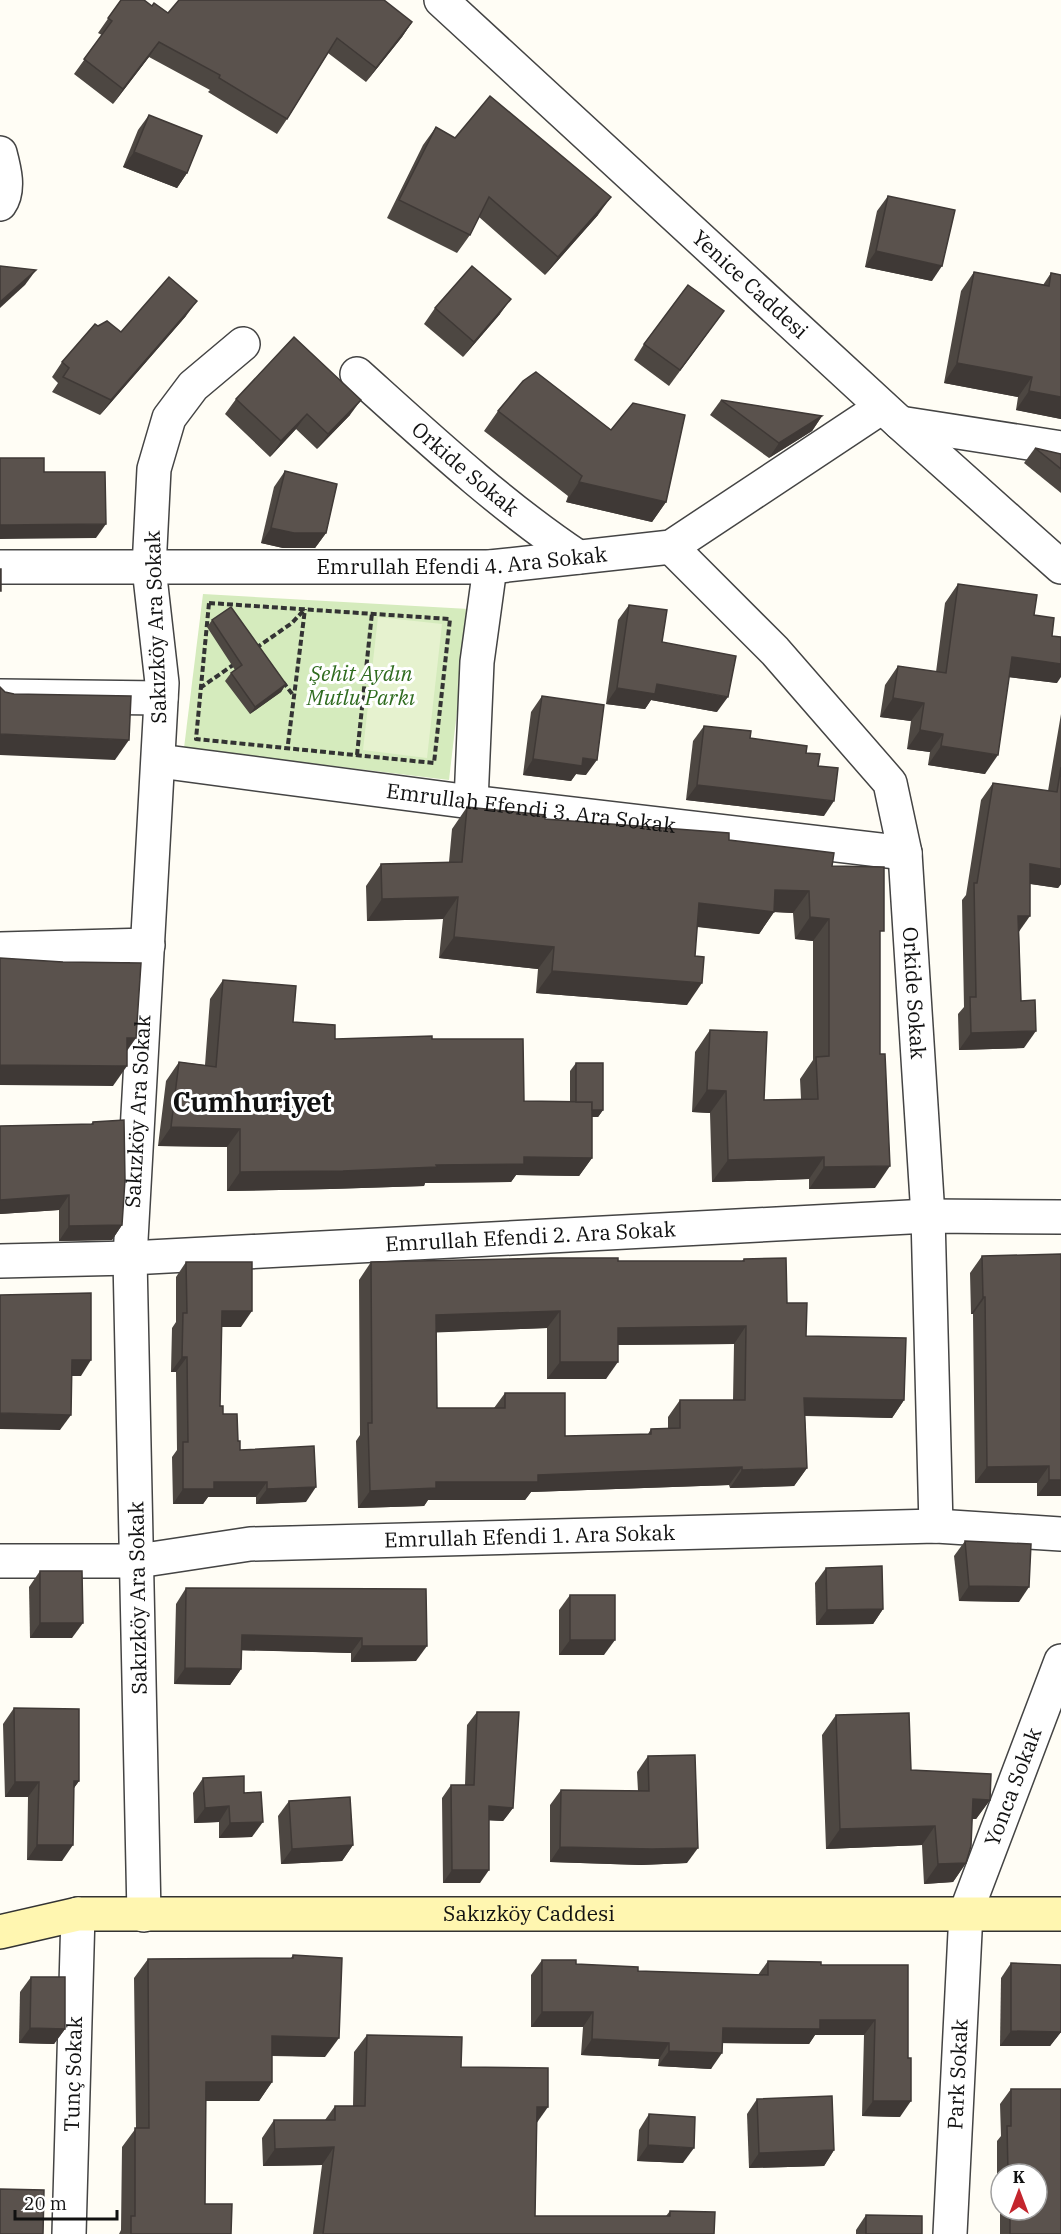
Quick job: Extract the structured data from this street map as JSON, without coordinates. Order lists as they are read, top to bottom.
{
  "streets": {
    "main road": ["Sakızköy Caddesi"],
    "street": [
      "Yenice Caddesi",
      "Orkide Sokak",
      "Emrullah Efendi 4. Ara Sokak",
      "Sakızköy Ara Sokak",
      "Emrullah Efendi 3. Ara Sokak",
      "Emrullah Efendi 2. Ara Sokak",
      "Emrullah Efendi 1. Ara Sokak",
      "Yonca Sokak",
      "Park Sokak",
      "Tunç Sokak"
    ]
  },
  "crossings": [
    ["Yenice Caddesi", "Emrullah Efendi 4. Ara Sokak"],
    ["Orkide Sokak", "Emrullah Efendi 4. Ara Sokak"],
    ["Orkide Sokak", "Emrullah Efendi 3. Ara Sokak"],
    ["Orkide Sokak", "Emrullah Efendi 2. Ara Sokak"],
    ["Orkide Sokak", "Emrullah Efendi 1. Ara Sokak"],
    ["Emrullah Efendi 4. Ara Sokak", "Sakızköy Ara Sokak"],
    ["Sakızköy Ara Sokak", "Emrullah Efendi 3. Ara Sokak"],
    ["Sakızköy Ara Sokak", "Emrullah Efendi 2. Ara Sokak"],
    ["Sakızköy Ara Sokak", "Emrullah Efendi 1. Ara Sokak"],
    ["Sakızköy Ara Sokak", "Sakızköy Caddesi"],
    ["Yonca Sokak", "Sakızköy Caddesi"],
    ["Yonca Sokak", "Park Sokak"],
    ["Sakızköy Caddesi", "Park Sokak"],
    ["Sakızköy Caddesi", "Tunç Sokak"]
  ],
  "districts": ["Cumhuriyet"],
  "parks": ["Şehit Aydın Mutlu Parkı"],
  "scale_bar": "20 m",
  "north": "top"
}
